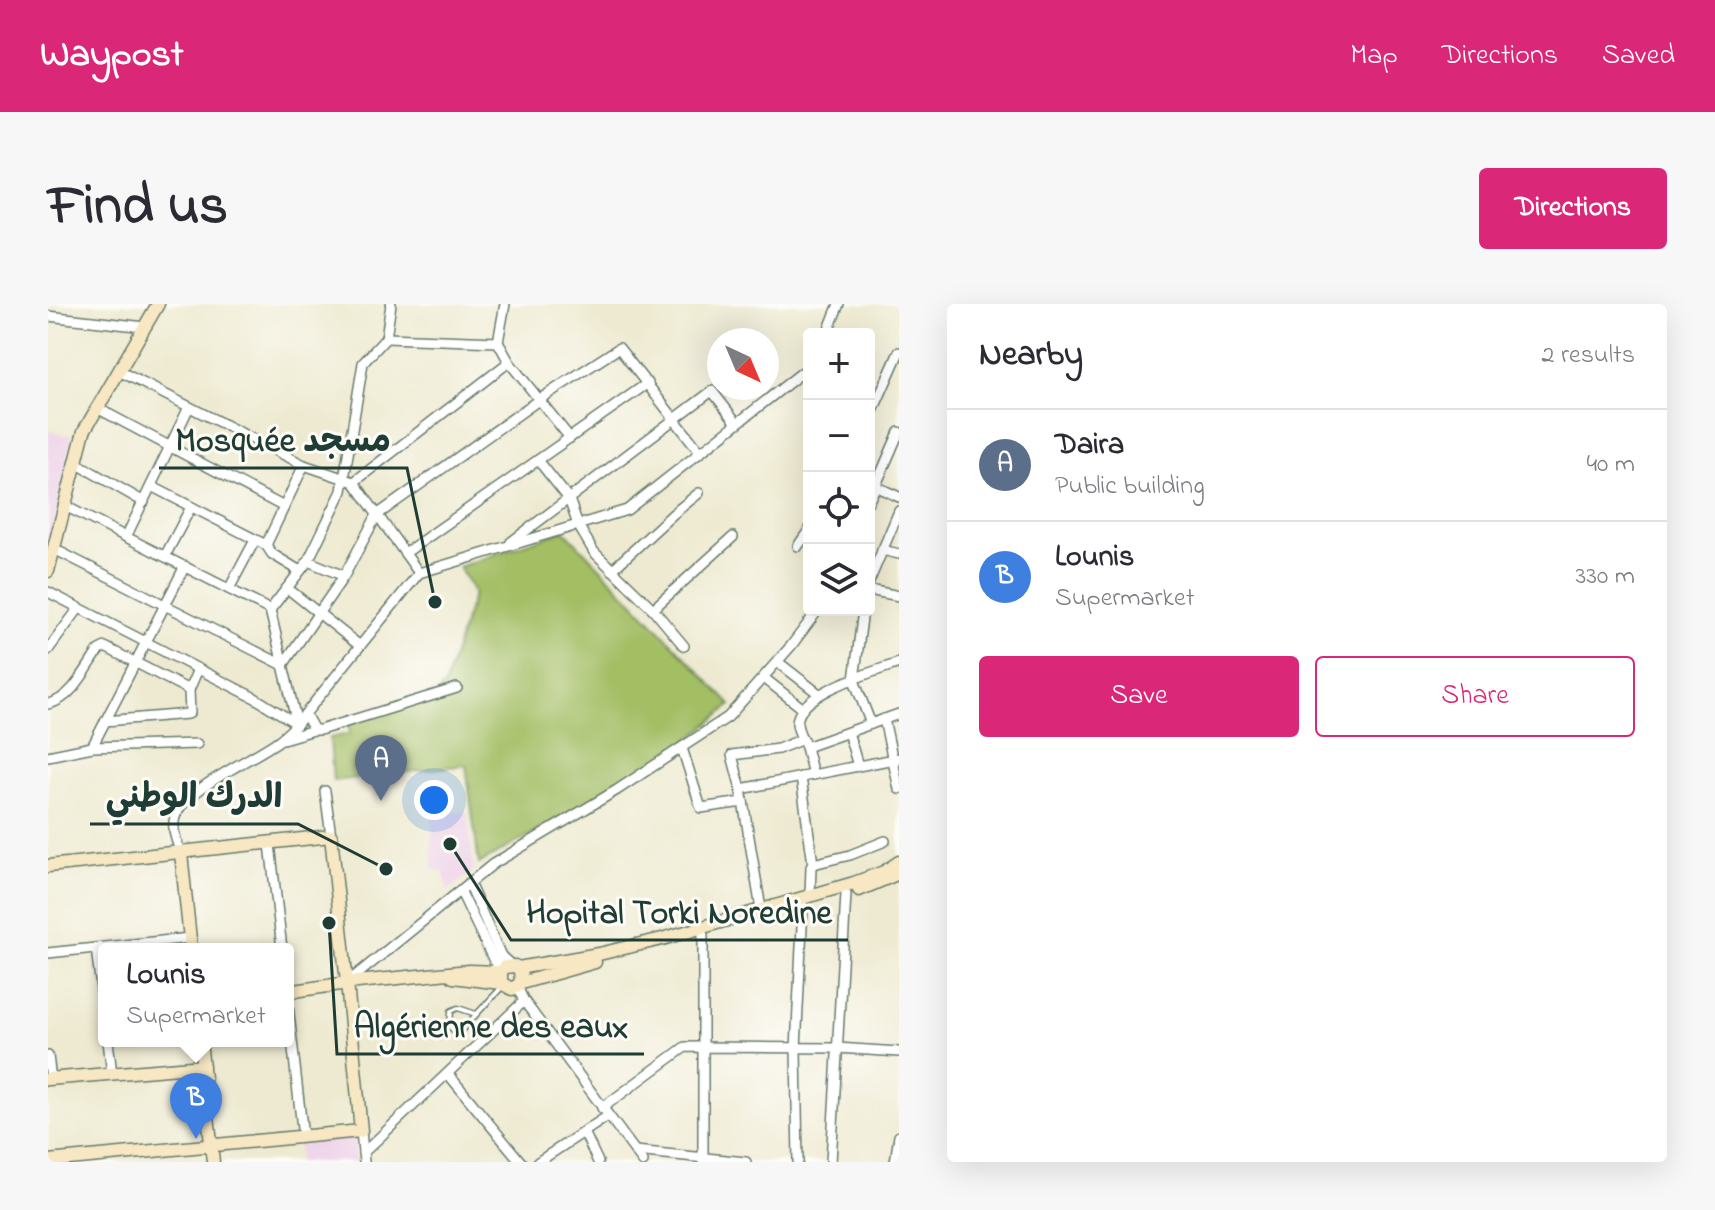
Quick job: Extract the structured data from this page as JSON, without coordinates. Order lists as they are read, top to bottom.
{
  "places": [
    "Mosquée مسجد",
    "Hopital Torki Noredine",
    "الدرك الوطني",
    "Algérienne des eaux"
  ],
  "north": "bottom right",
  "page": {
    "header": "Waypost",
    "nav": ["Map", "Directions", "Saved"],
    "title": "Find us",
    "buttons": [
      "Directions",
      ["Save", "Share"]
    ],
    "heading": ["Nearby", "2 results"],
    "map_buttons": ["+", "−"],
    "list": [
      {
        "mark": "A",
        "name": "Daira",
        "note": "Public building",
        "value": "40 m"
      },
      {
        "mark": "B",
        "name": "Lounis",
        "note": "Supermarket",
        "value": "330 m"
      }
    ],
    "pins": ["A", "B"],
    "popup": ["Lounis", "Supermarket"]
  }
}
